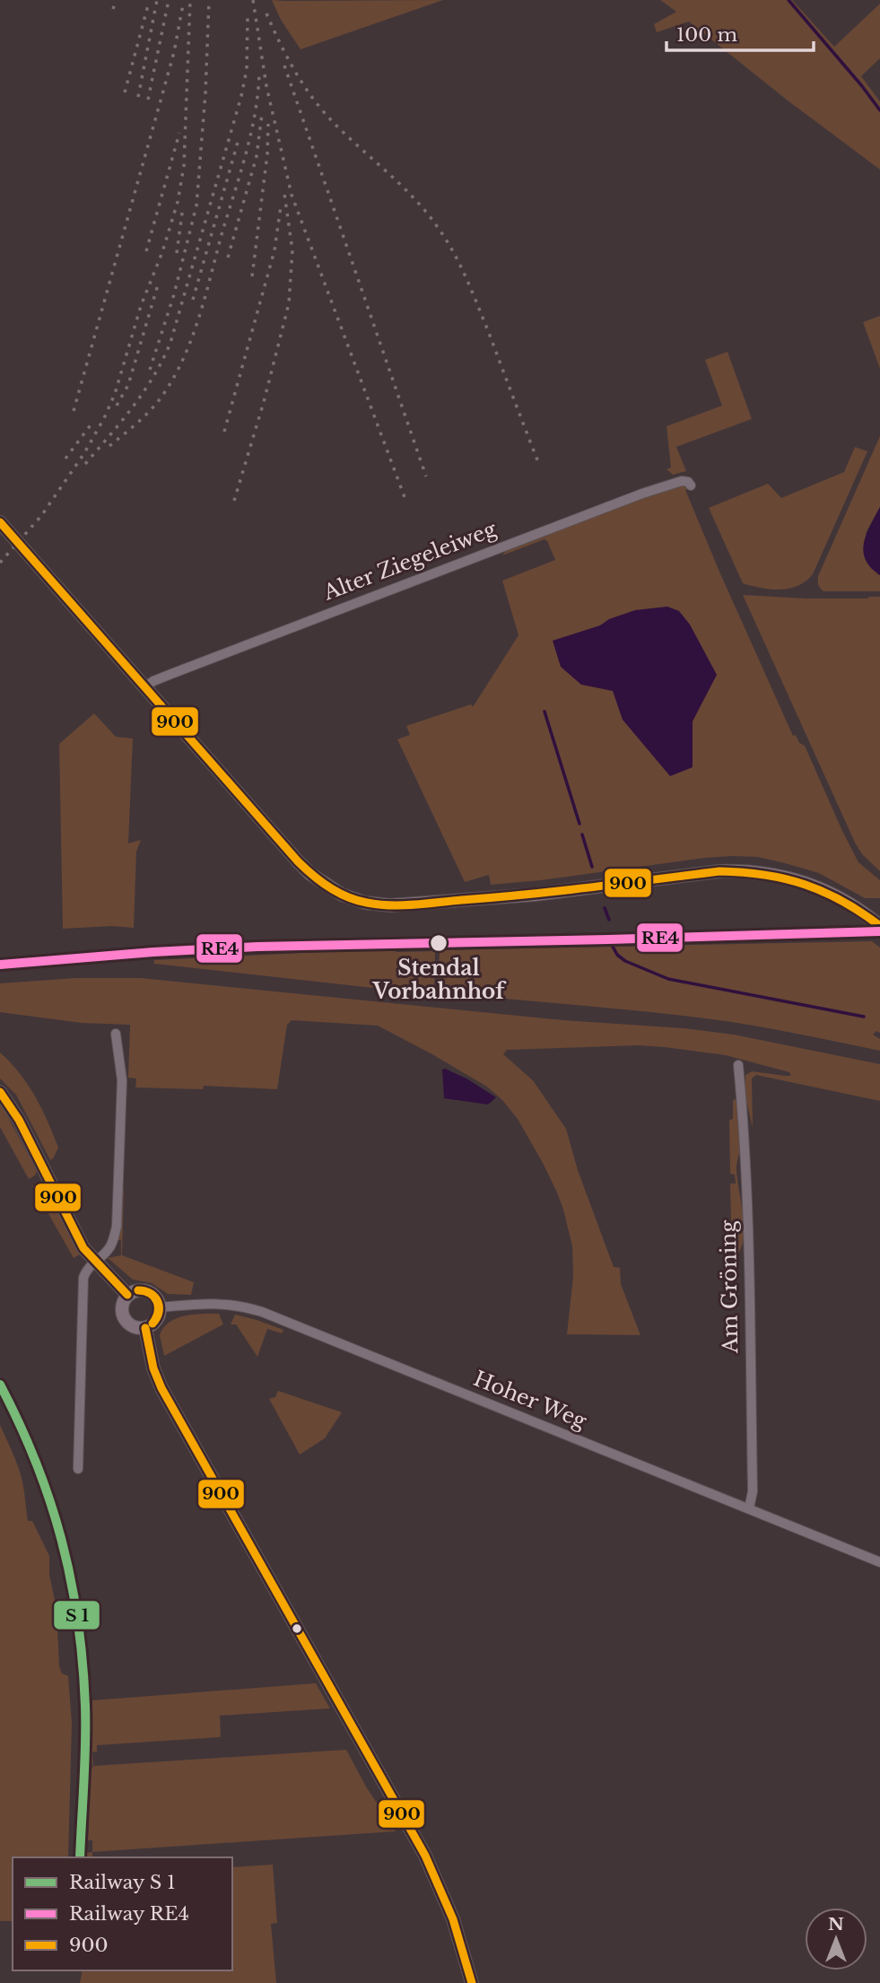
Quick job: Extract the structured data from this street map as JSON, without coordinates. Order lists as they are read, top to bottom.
{
  "streets": {
    "street": ["Alter Ziegeleiweg", "Am Gröning", "Hoher Weg"]
  },
  "crossings": [
    ["Am Gröning", "Hoher Weg"]
  ],
  "places": ["Stendal Vorbahnhof"],
  "lines": ["transit line 900", "rail line RE4"],
  "legend": ["Railway S 1", "Railway RE4", "900"],
  "scale_bar": "100 m",
  "north": "top"
}
